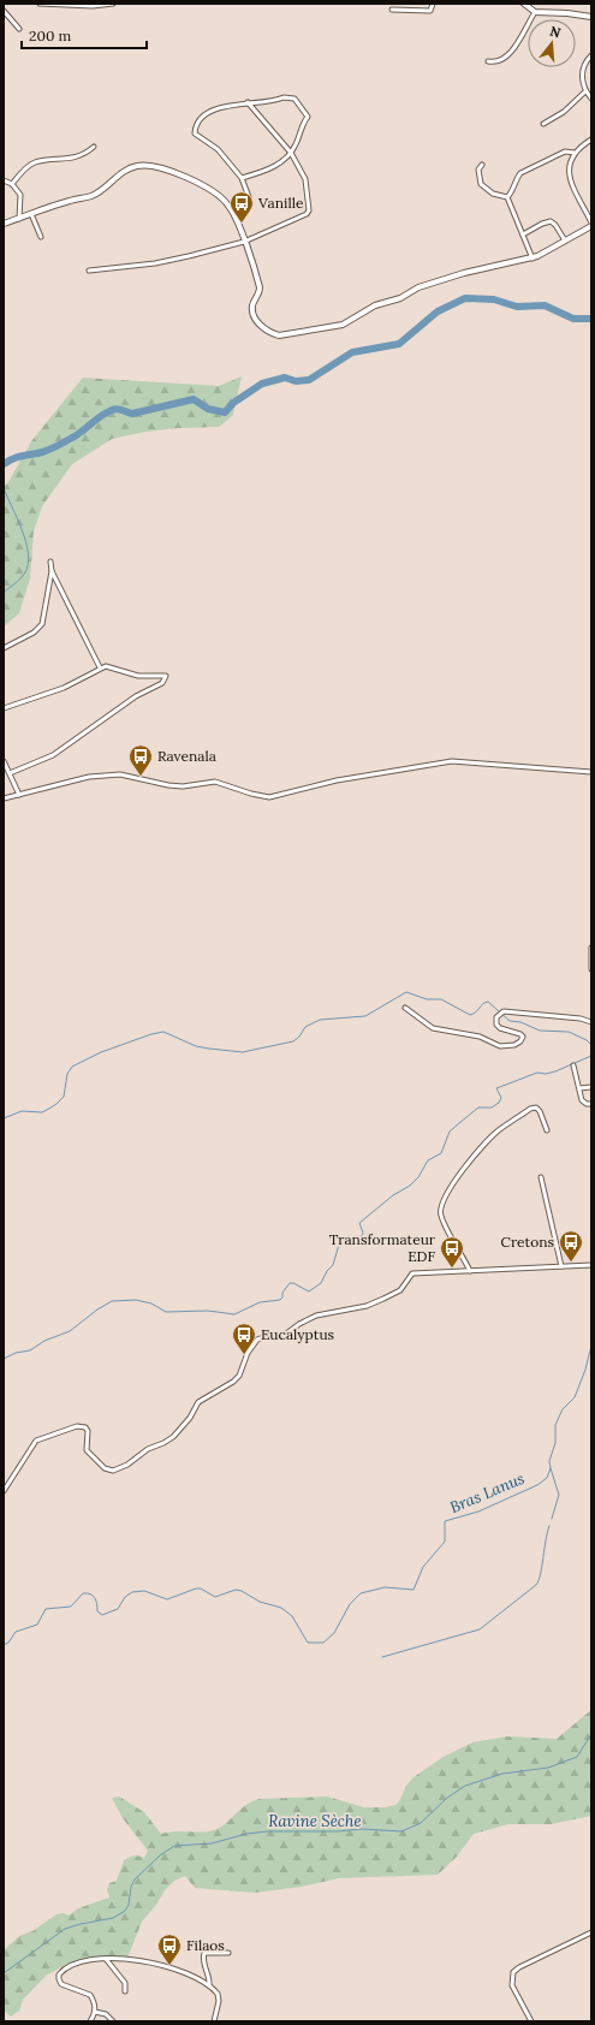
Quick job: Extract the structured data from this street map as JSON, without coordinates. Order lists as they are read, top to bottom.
{
  "water": ["Bras Lanus", "Ravine Sèche"],
  "places": {
    "bus stop": [
      "Vanille",
      "Ravenala",
      "Cretons",
      "Transformateur EDF",
      "Eucalyptus",
      "Filaos"
    ]
  },
  "scale_bar": "200 m",
  "north": "top"
}
